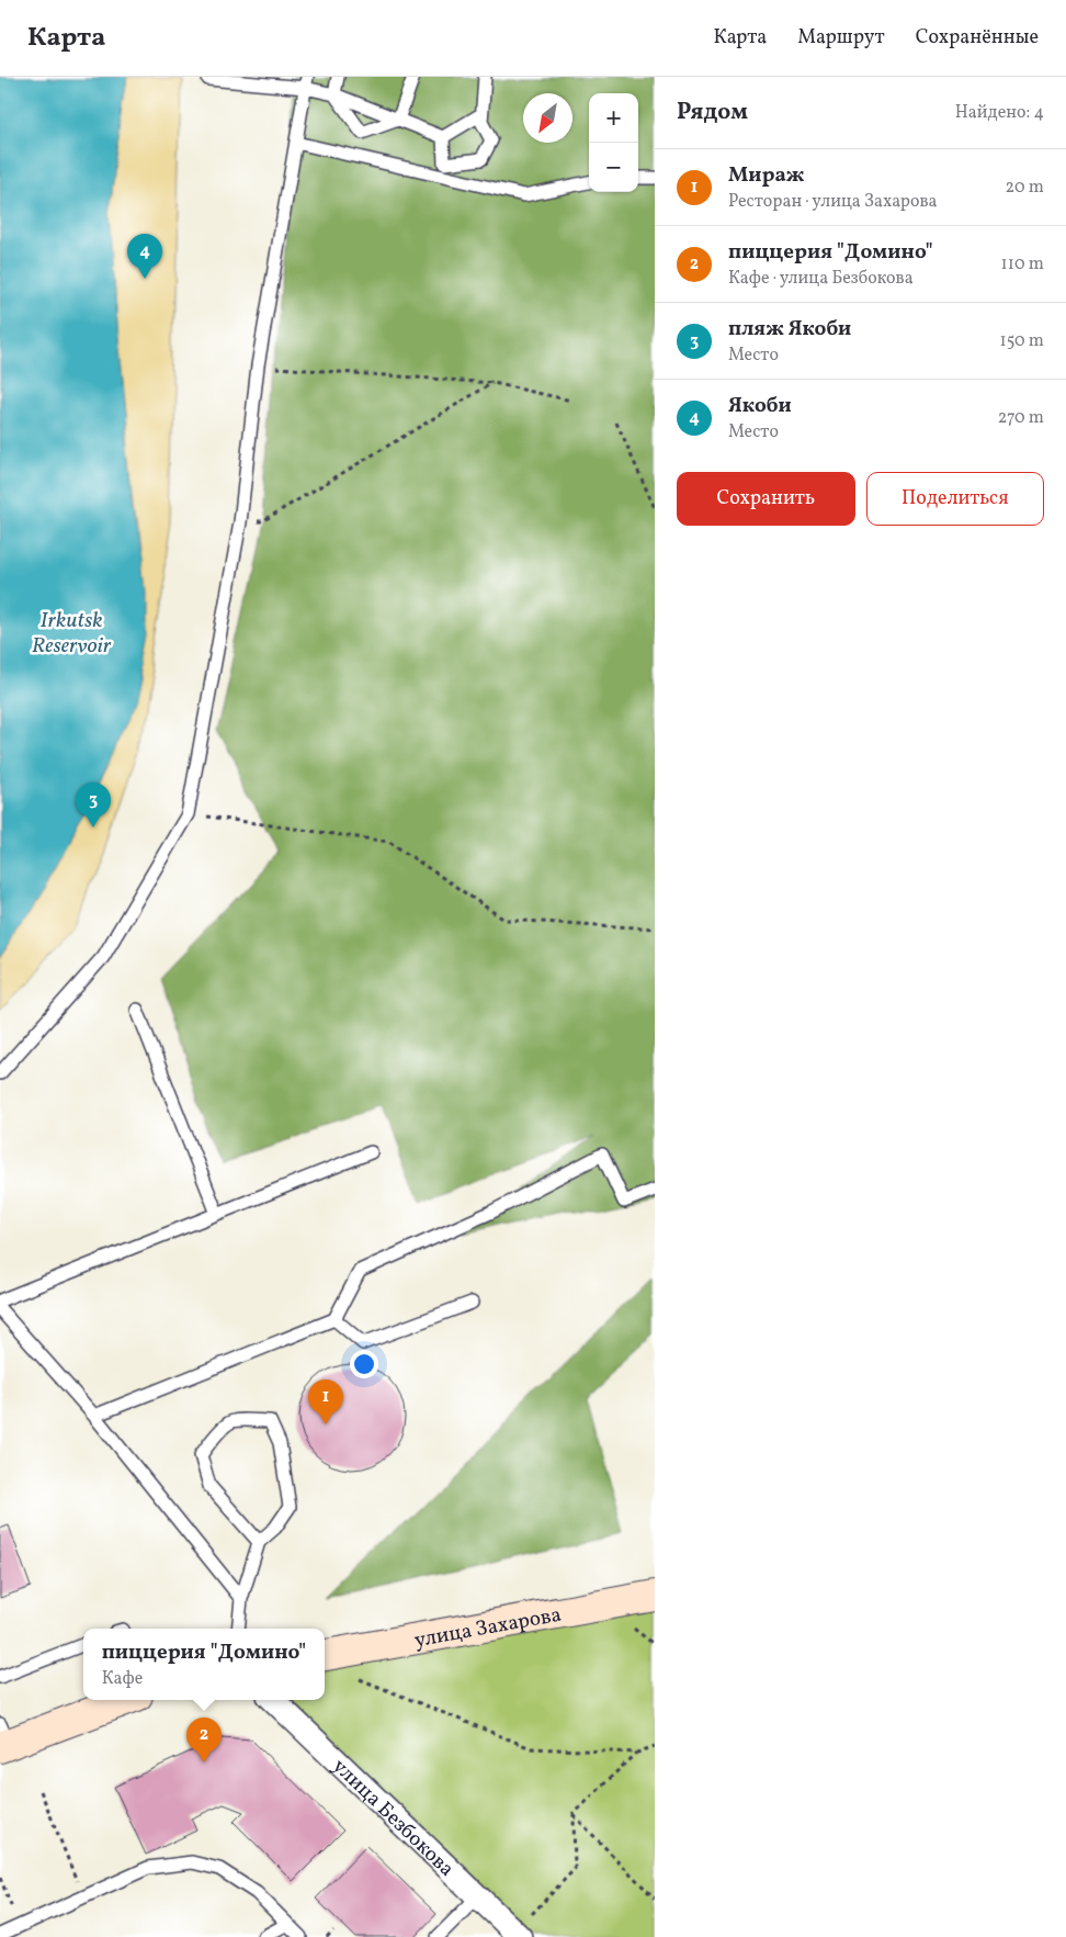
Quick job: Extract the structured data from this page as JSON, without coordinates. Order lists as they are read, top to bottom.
{
  "streets": {
    "main road": ["улица Захарова"],
    "street": ["улица Безбокова"]
  },
  "water": ["Irkutsk Reservoir"],
  "north": "bottom left",
  "page": {
    "header": "Карта",
    "nav": ["Карта", "Маршрут", "Сохранённые"],
    "heading": ["Рядом", "Найдено: 4"],
    "map_buttons": ["+", "−"],
    "list": [
      {
        "mark": "1",
        "name": "Мираж",
        "note": "Ресторан · улица Захарова",
        "value": "20 m"
      },
      {
        "mark": "2",
        "name": "пиццерия \"Домино\"",
        "note": "Кафе · улица Безбокова",
        "value": "110 m"
      },
      {
        "mark": "3",
        "name": "пляж Якоби",
        "note": "Место",
        "value": "150 m"
      },
      {
        "mark": "4",
        "name": "Якоби",
        "note": "Место",
        "value": "270 m"
      }
    ],
    "pins": [
      "4",
      "3",
      "1",
      "2"
    ],
    "buttons": ["Сохранить", "Поделиться"],
    "popup": ["пиццерия \"Домино\"", "Кафе"]
  }
}
